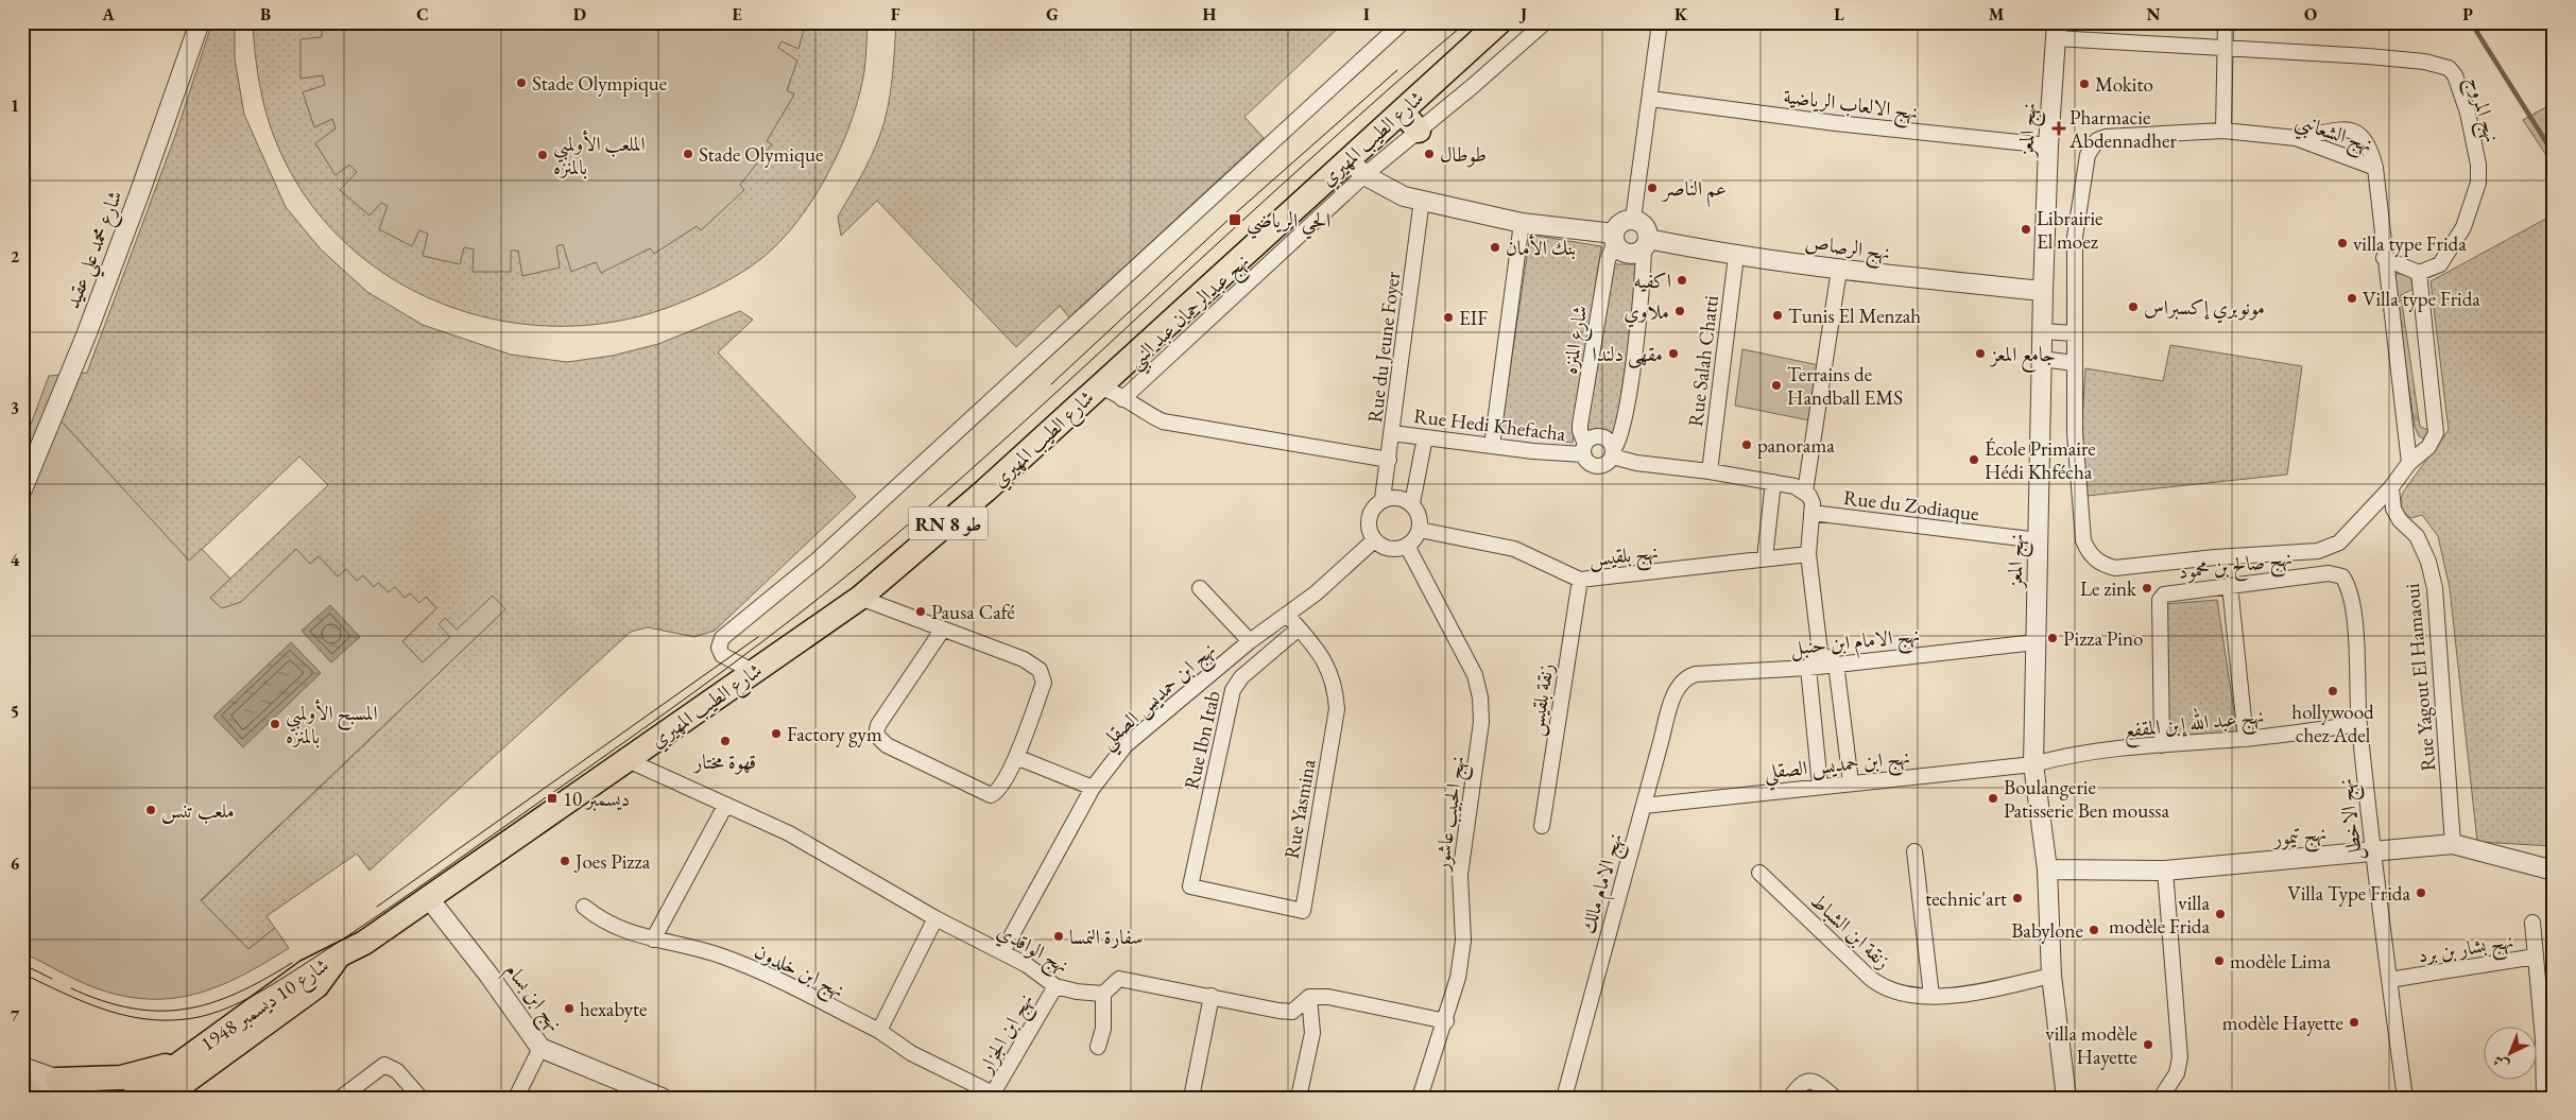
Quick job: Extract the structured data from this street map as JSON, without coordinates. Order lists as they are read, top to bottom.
{
  "streets": {
    "main road": ["شارع الطيب المهيري", "RN 8 طو", "شارع 10 ديسمبر 1948"],
    "street": [
      "نهج الالعاب الرياضية",
      "نهج المروج",
      "نهج المعز",
      "نهج الشعانبي",
      "نهج الرصاص",
      "شارع محمد علي عقيد",
      "نهج عبدالرحمان عبد النبي",
      "شارع المنزه",
      "Rue du Jeune Foyer",
      "Rue Salah Chatti",
      "Rue Hedi Khefacha",
      "Rue du Zodiaque",
      "نهج بلقيس",
      "نهج صالح بن محمود",
      "نهج الامام ابن حنبل",
      "Rue Yagout El Hamaoui",
      "نهج ابن حمديس الصقلي",
      "زنقة بلقيس",
      "نهج عبد الله إبن المقفع",
      "Rue Ibn Itab",
      "Rue Yasmina",
      "نهج الحبيب عاشور",
      "نهج الاخطل",
      "نهج تيمور",
      "نهج الامام مالك",
      "زنقة ابن الشباط",
      "نهج الواقدي",
      "نهج بشار بن برد",
      "نهج ابن خلدون",
      "نهج ابن بسام",
      "نهج ابن الجزار"
    ]
  },
  "crossings": [
    ["نهج الالعاب الرياضية", "نهج المعز"],
    ["نهج المروج", "نهج المعز"],
    ["نهج المعز", "نهج الرصاص"],
    ["نهج المعز", "Rue du Zodiaque"],
    ["نهج المعز", "نهج الامام ابن حنبل"],
    ["نهج المعز", "نهج ابن حمديس الصقلي"],
    ["نهج المعز", "نهج عبد الله إبن المقفع"],
    ["نهج المعز", "نهج تيمور"],
    ["نهج المعز", "زنقة ابن الشباط"],
    ["شارع الطيب المهيري", "نهج الرصاص"],
    ["شارع الطيب المهيري", "نهج عبدالرحمان عبد النبي"],
    ["شارع الطيب المهيري", "نهج الواقدي"],
    ["شارع الطيب المهيري", "نهج ابن بسام"],
    ["شارع الطيب المهيري", "شارع 10 ديسمبر 1948"],
    ["نهج الرصاص", "نهج عبدالرحمان عبد النبي"],
    ["نهج الرصاص", "شارع المنزه"],
    ["نهج الرصاص", "Rue du Jeune Foyer"],
    ["نهج الرصاص", "Rue Salah Chatti"],
    ["شارع المنزه", "Rue Hedi Khefacha"],
    ["Rue du Jeune Foyer", "Rue Hedi Khefacha"],
    ["Rue du Jeune Foyer", "نهج بلقيس"],
    ["Rue du Jeune Foyer", "نهج ابن حمديس الصقلي"],
    ["Rue du Jeune Foyer", "نهج الحبيب عاشور"],
    ["نهج بلقيس", "نهج ابن حمديس الصقلي"],
    ["نهج بلقيس", "زنقة بلقيس"],
    ["نهج بلقيس", "نهج الحبيب عاشور"],
    ["نهج صالح بن محمود", "نهج عبد الله إبن المقفع"],
    ["نهج صالح بن محمود", "نهج الاخطل"],
    ["نهج الامام ابن حنبل", "نهج الامام مالك"],
    ["Rue Yagout El Hamaoui", "نهج تيمور"],
    ["نهج ابن حمديس الصقلي", "نهج عبد الله إبن المقفع"],
    ["نهج ابن حمديس الصقلي", "Rue Yasmina"],
    ["نهج ابن حمديس الصقلي", "نهج الحبيب عاشور"],
    ["نهج ابن حمديس الصقلي", "نهج الامام مالك"],
    ["نهج ابن حمديس الصقلي", "نهج الواقدي"],
    ["نهج عبد الله إبن المقفع", "نهج الاخطل"],
    ["Rue Ibn Itab", "Rue Yasmina"],
    ["نهج الاخطل", "نهج تيمور"],
    ["نهج الاخطل", "نهج بشار بن برد"],
    ["نهج الواقدي", "نهج ابن الجزار"],
    ["نهج ابن خلدون", "نهج ابن الجزار"]
  ],
  "places": {
    "other": [
      "Stade Olympique",
      "Mokito",
      "Stade Olymique",
      "طوطال",
      "الملعب الأولمبي بالمنزه",
      "عم الناصر",
      "Librairie El moez",
      "villa type Frida",
      "بنك الأمان",
      "اكفيه",
      "Villa type Frida",
      "مونوبري إكسبراس",
      "ملاوي",
      "Tunis El Menzah",
      "EIF",
      "مقهى دلندا",
      "جامع المعز",
      "Terrains de Handball EMS",
      "panorama",
      "École Primaire Hédi Khfécha",
      "Le zink",
      "Pausa Café",
      "Pizza Pino",
      "hollywood chez Adel",
      "المسبح الأولمبي بالمنزه",
      "Factory gym",
      "قهوة مختار",
      "Boulangerie Patisserie Ben moussa",
      "ملعب تنس",
      "Joes Pizza",
      "Villa Type Frida",
      "technic'art",
      "villa modèle Frida",
      "Babylone",
      "سفارة النمسا",
      "modèle Lima",
      "hexabyte",
      "modèle Hayette",
      "villa modèle Hayette"
    ],
    "health": ["Pharmacie Abdennadher"],
    "transit": ["الحي الرياضي", "10 ديسمبر"]
  },
  "north": "bottom left",
  "grid": {
    "columns": [
      "A",
      "B",
      "C",
      "D",
      "E",
      "F",
      "G",
      "H",
      "I",
      "J",
      "K",
      "L",
      "M",
      "N",
      "O",
      "P"
    ],
    "rows": [
      "1",
      "2",
      "3",
      "4",
      "5",
      "6",
      "7"
    ]
  }
}
